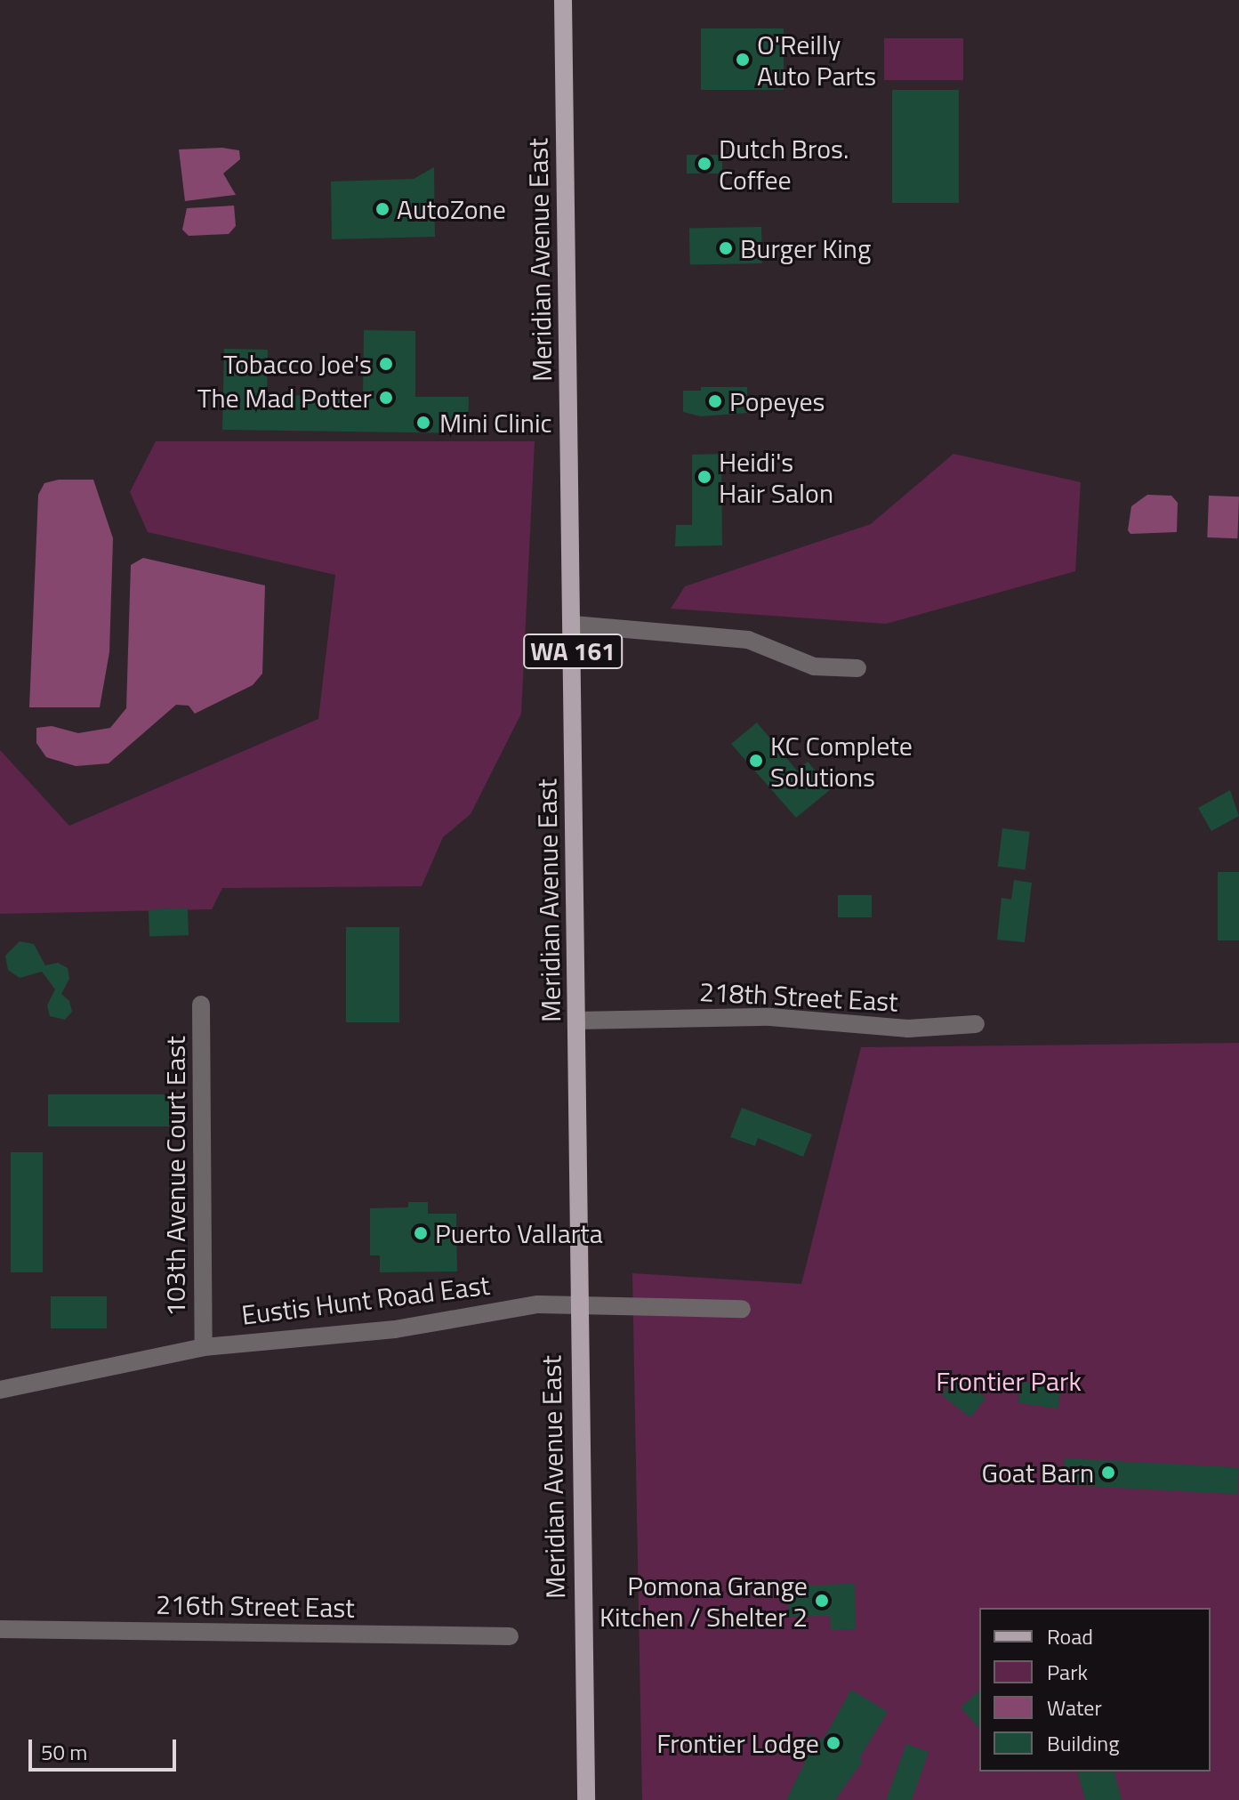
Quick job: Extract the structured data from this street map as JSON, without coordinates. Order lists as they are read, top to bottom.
{
  "streets": {
    "main road": ["Meridian Avenue East", "WA 161"],
    "street": [
      "218th Street East",
      "103th Avenue Court East",
      "Eustis Hunt Road East",
      "216th Street East"
    ]
  },
  "crossings": [
    ["Meridian Avenue East", "218th Street East"],
    ["Meridian Avenue East", "Eustis Hunt Road East"],
    ["103th Avenue Court East", "Eustis Hunt Road East"]
  ],
  "parks": ["Frontier Park"],
  "places": [
    "O'Reilly Auto Parts",
    "Dutch Bros. Coffee",
    "AutoZone",
    "Burger King",
    "Tobacco Joe's",
    "The Mad Potter",
    "Popeyes",
    "Mini Clinic",
    "Heidi's Hair Salon",
    "KC Complete Solutions",
    "Puerto Vallarta",
    "Goat Barn",
    "Pomona Grange Kitchen / Shelter 2",
    "Frontier Lodge"
  ],
  "legend": [
    "Road",
    "Park",
    "Water",
    "Building"
  ],
  "scale_bar": "50 m"
}
